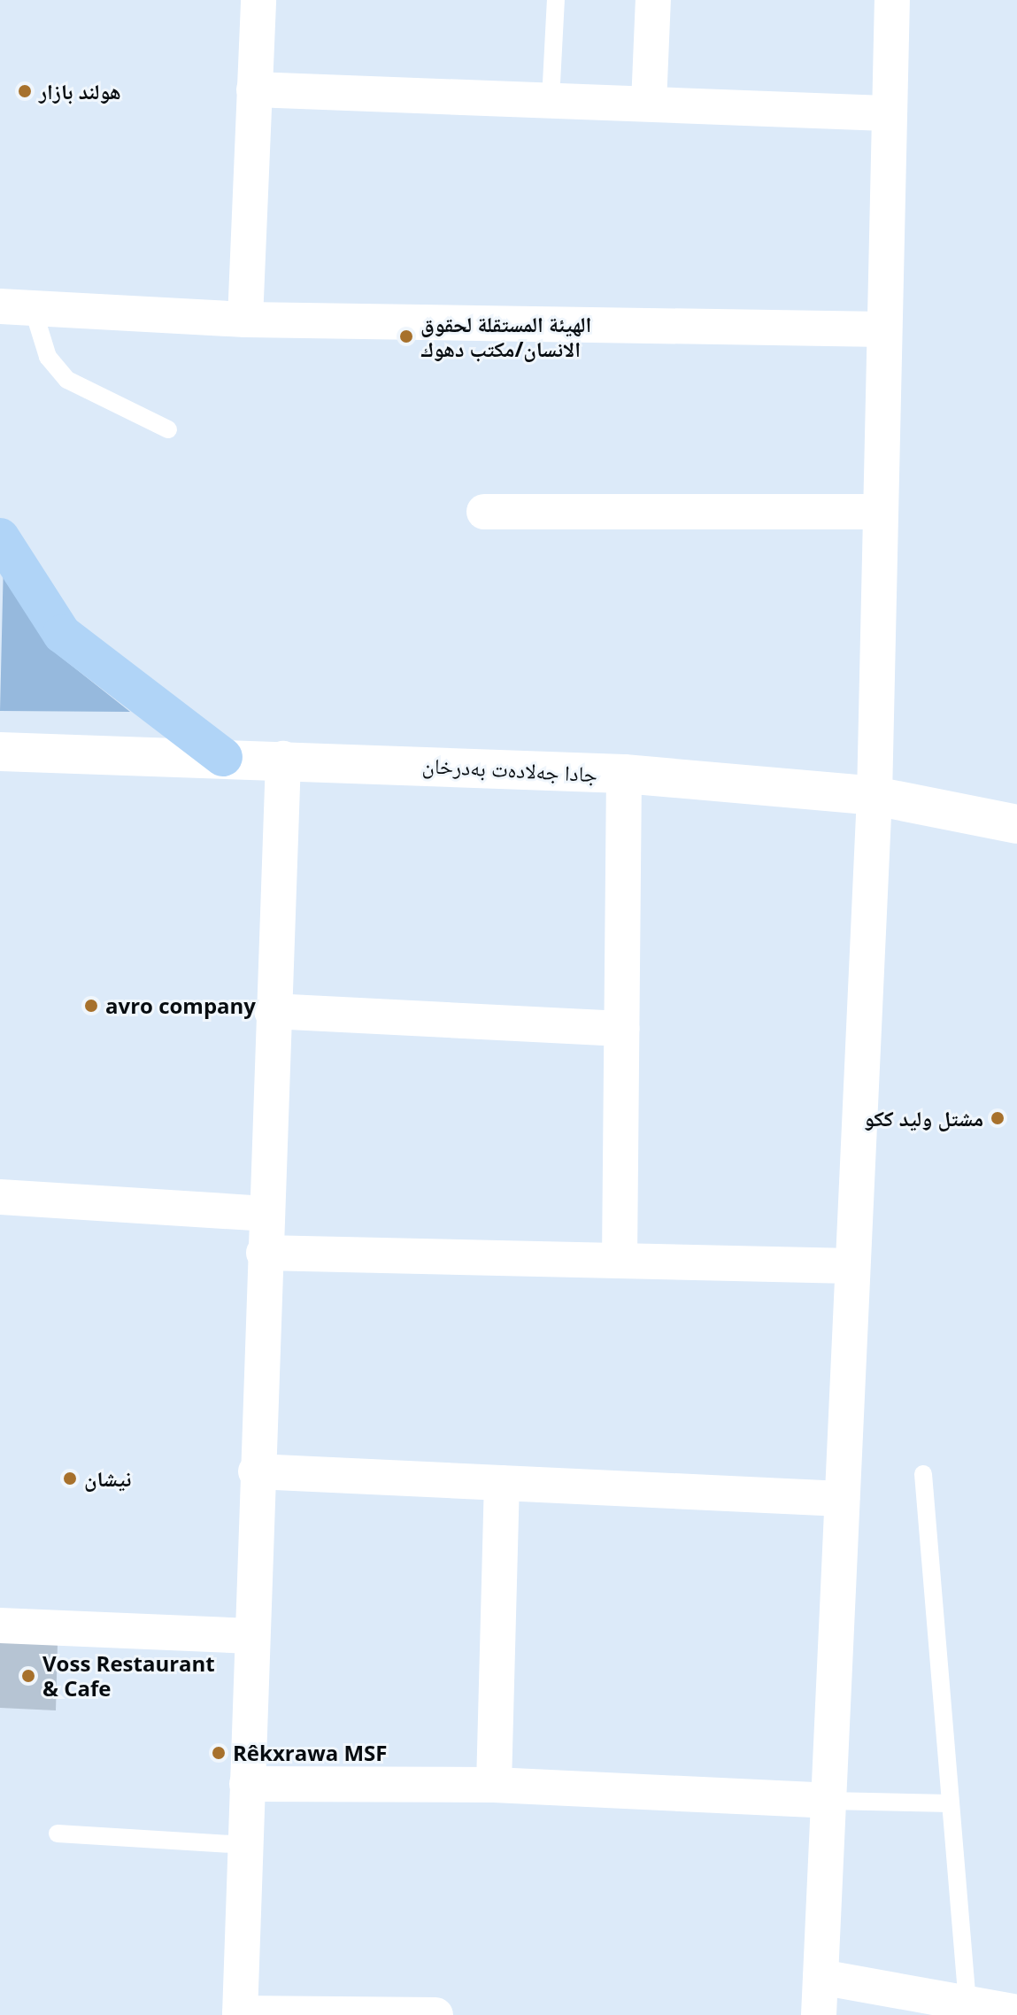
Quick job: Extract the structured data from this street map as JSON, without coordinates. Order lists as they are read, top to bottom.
{
  "streets": {
    "street": ["جادا جەلادەت بەدرخان"]
  },
  "places": [
    "هولند بازار",
    "الهيئة المستقلة لحقوق الانسان/مكتب دهوك",
    "avro company",
    "مشتل وليد ككو",
    "نيشان",
    "Voss Restaurant & Cafe",
    "Rêkxrawa MSF"
  ]
}
